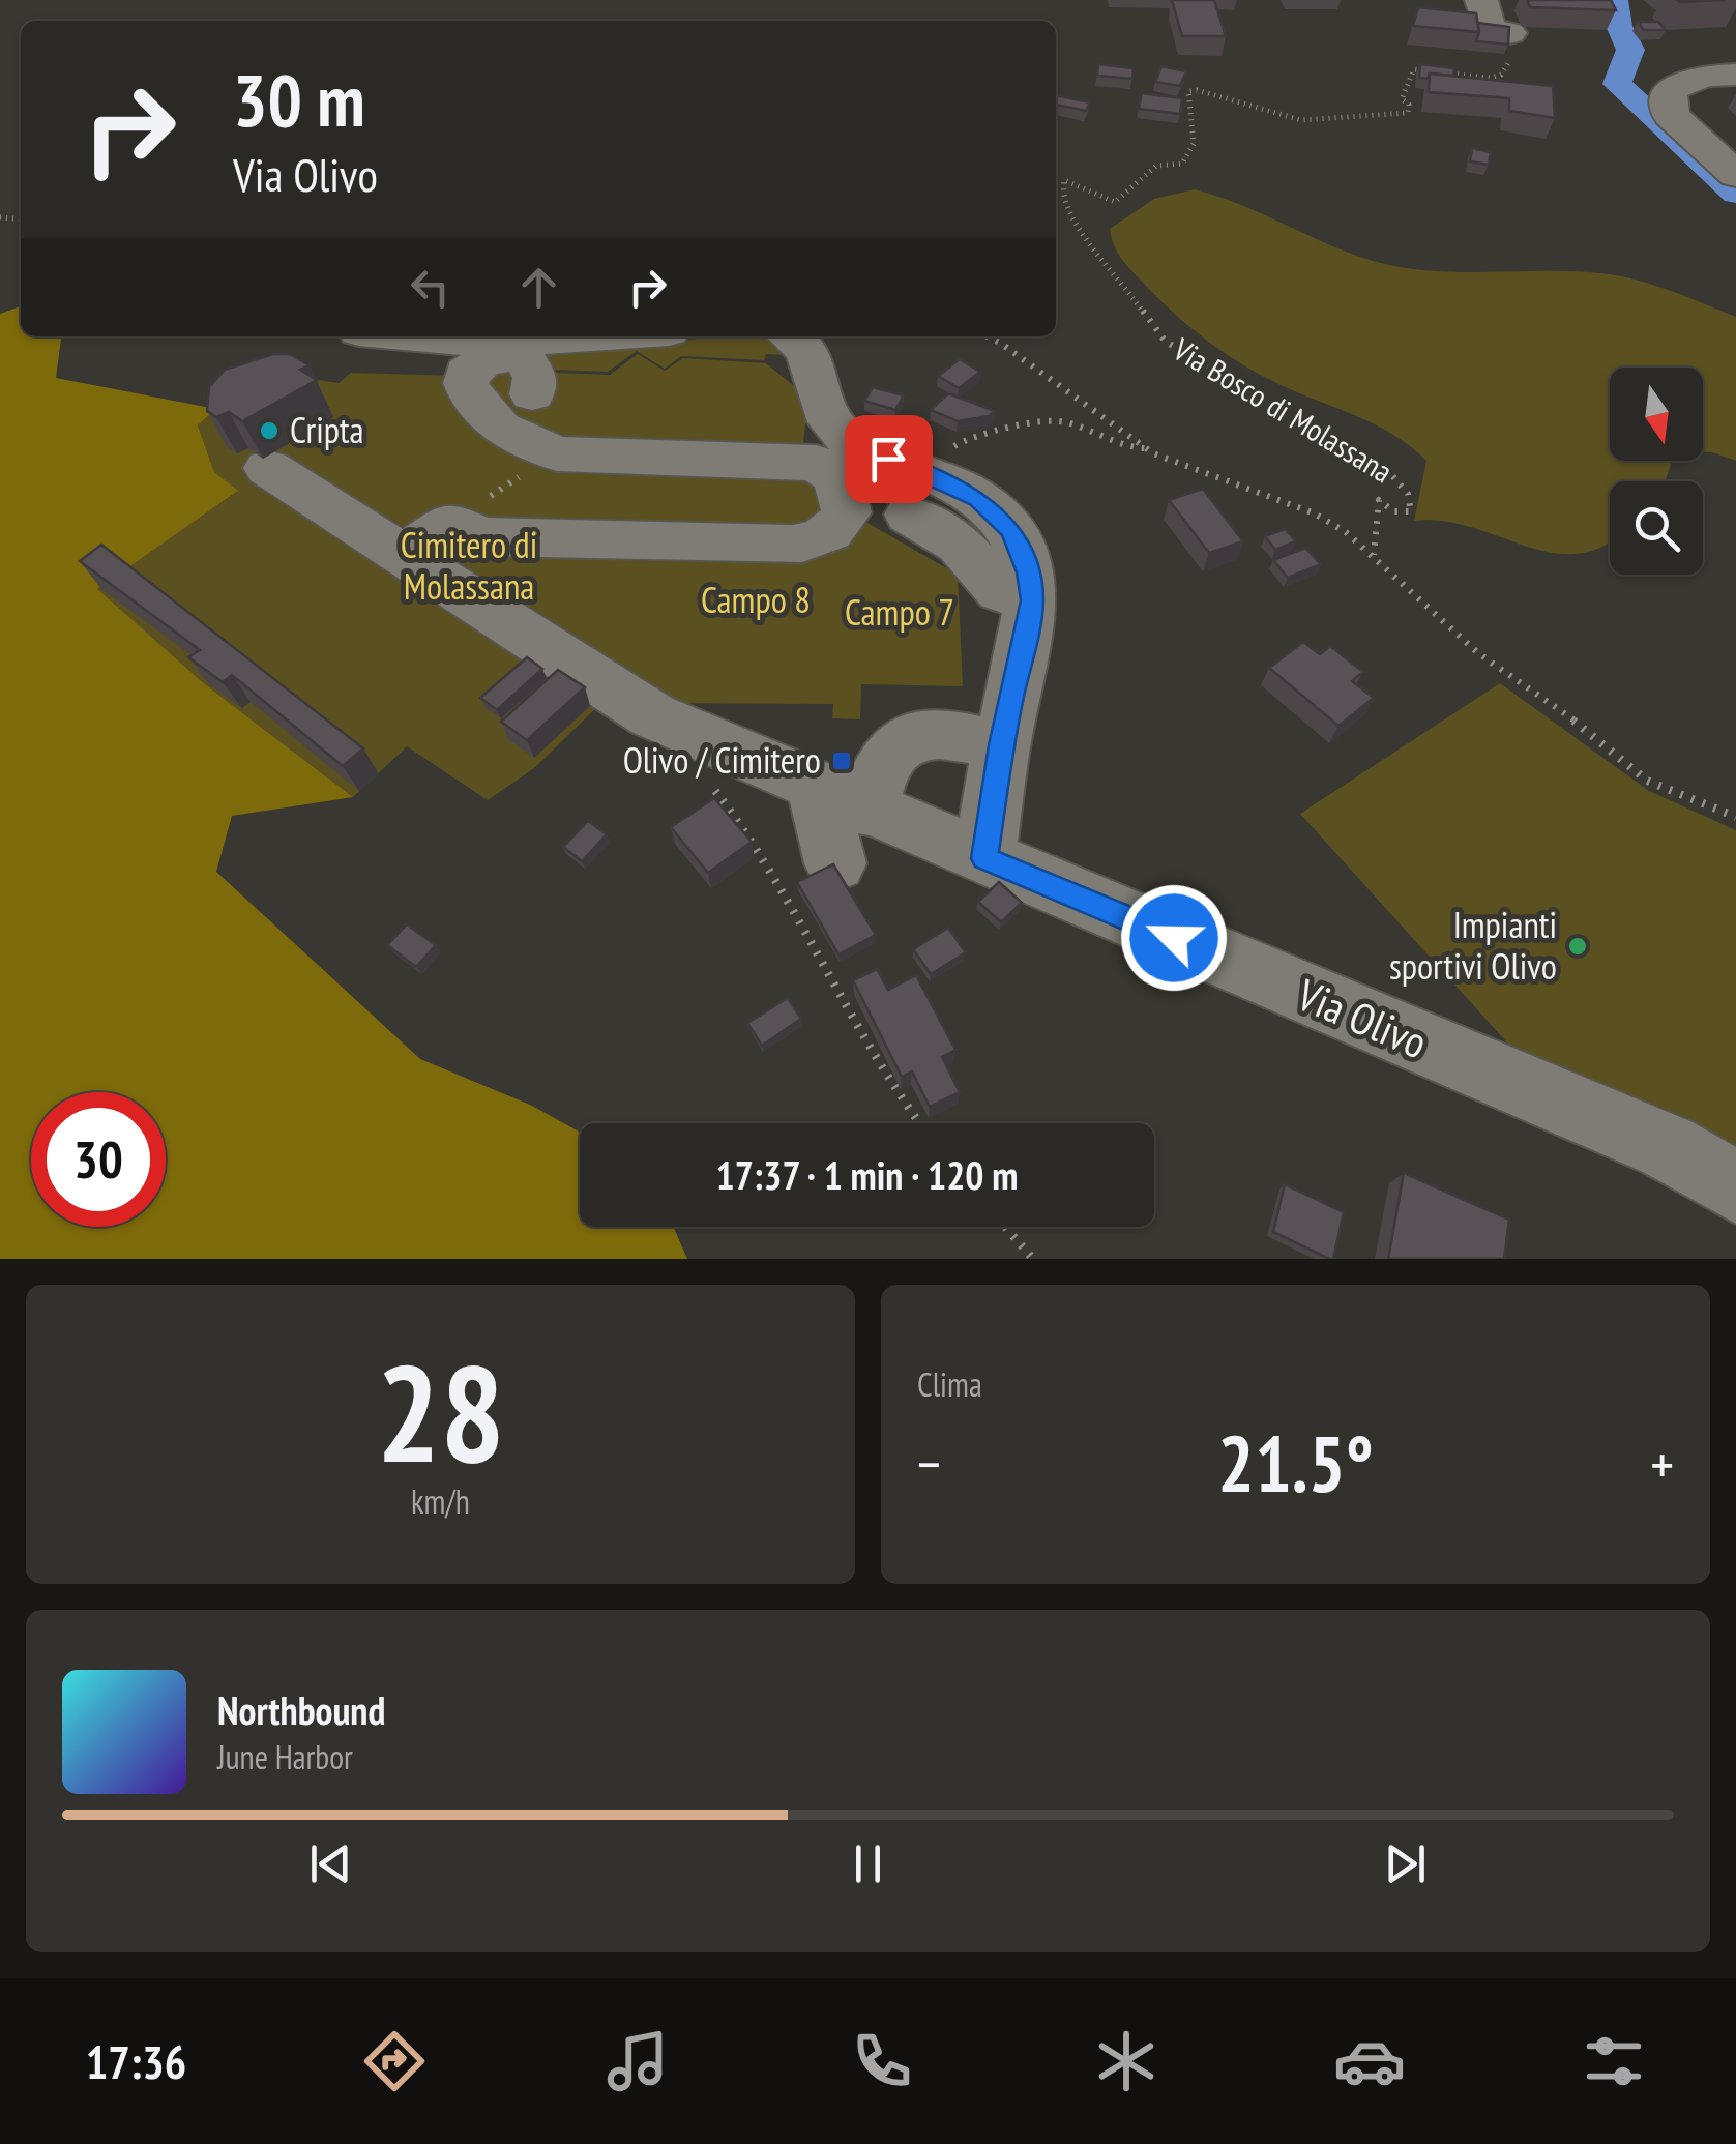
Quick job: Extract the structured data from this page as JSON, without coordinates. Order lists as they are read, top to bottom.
{
  "streets": {
    "street": ["Via Olivo"],
    "path": ["Via Bosco di Molassana"]
  },
  "parks": ["Cimitero di Molassana", "Campo 8", "Campo 7"],
  "places": {
    "other": ["Cripta", "Impianti sportivi Olivo"],
    "transit": ["Olivo / Cimitero"]
  },
  "north": "bottom",
  "page": {
    "turn": ["30 m", "Via Olivo"],
    "limit": "30",
    "trip": "17:37 · 1 min · 120 m",
    "tile": [
      ["28", "km/h"],
      "Clima"
    ],
    "heat": ["−", "21.5°", "+"],
    "song": ["Northbound", "June Harbor"],
    "tabs": "17:36"
  }
}
